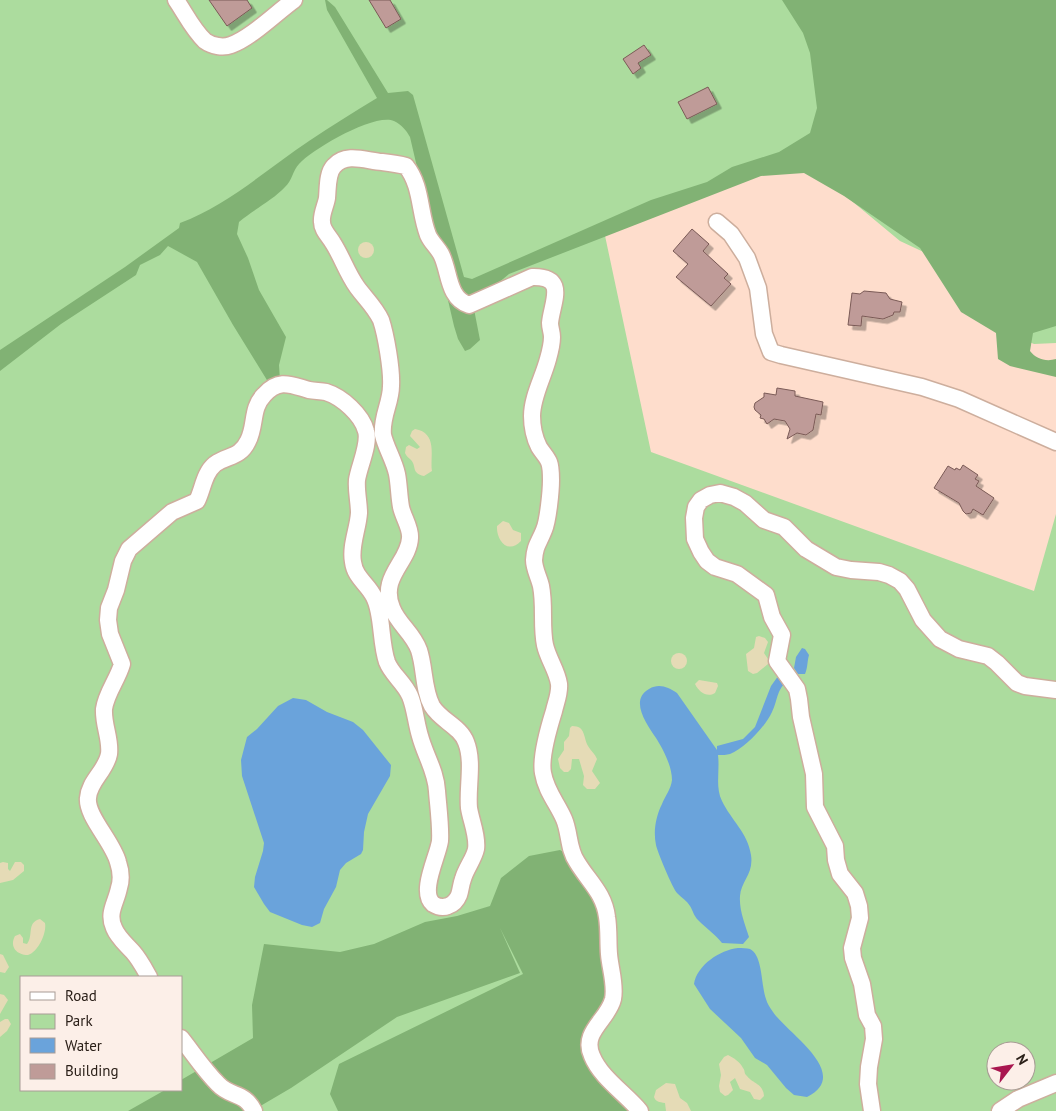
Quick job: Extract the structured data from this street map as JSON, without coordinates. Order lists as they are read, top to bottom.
{
  "legend": [
    "Road",
    "Park",
    "Water",
    "Building"
  ],
  "north": "top right"
}
